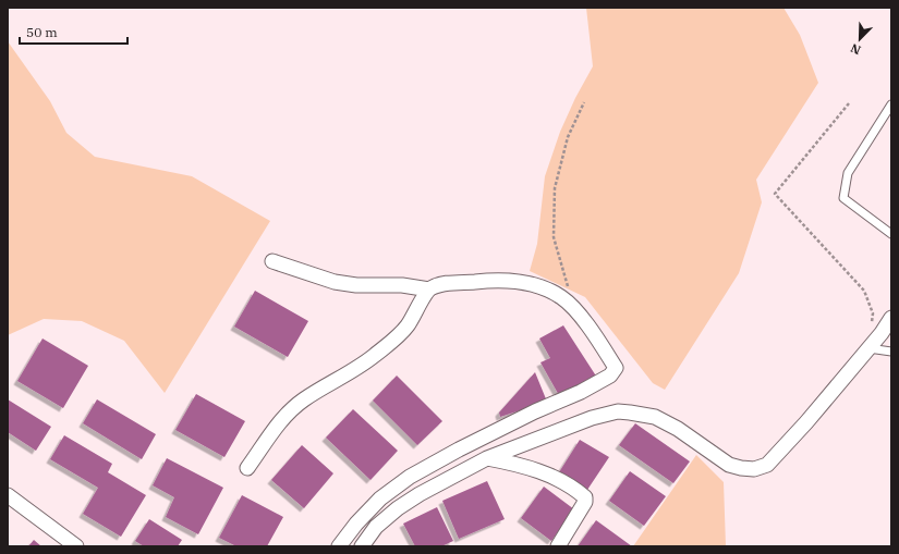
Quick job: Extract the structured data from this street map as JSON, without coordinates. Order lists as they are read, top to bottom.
{
  "scale_bar": "50 m",
  "north": "bottom left"
}
